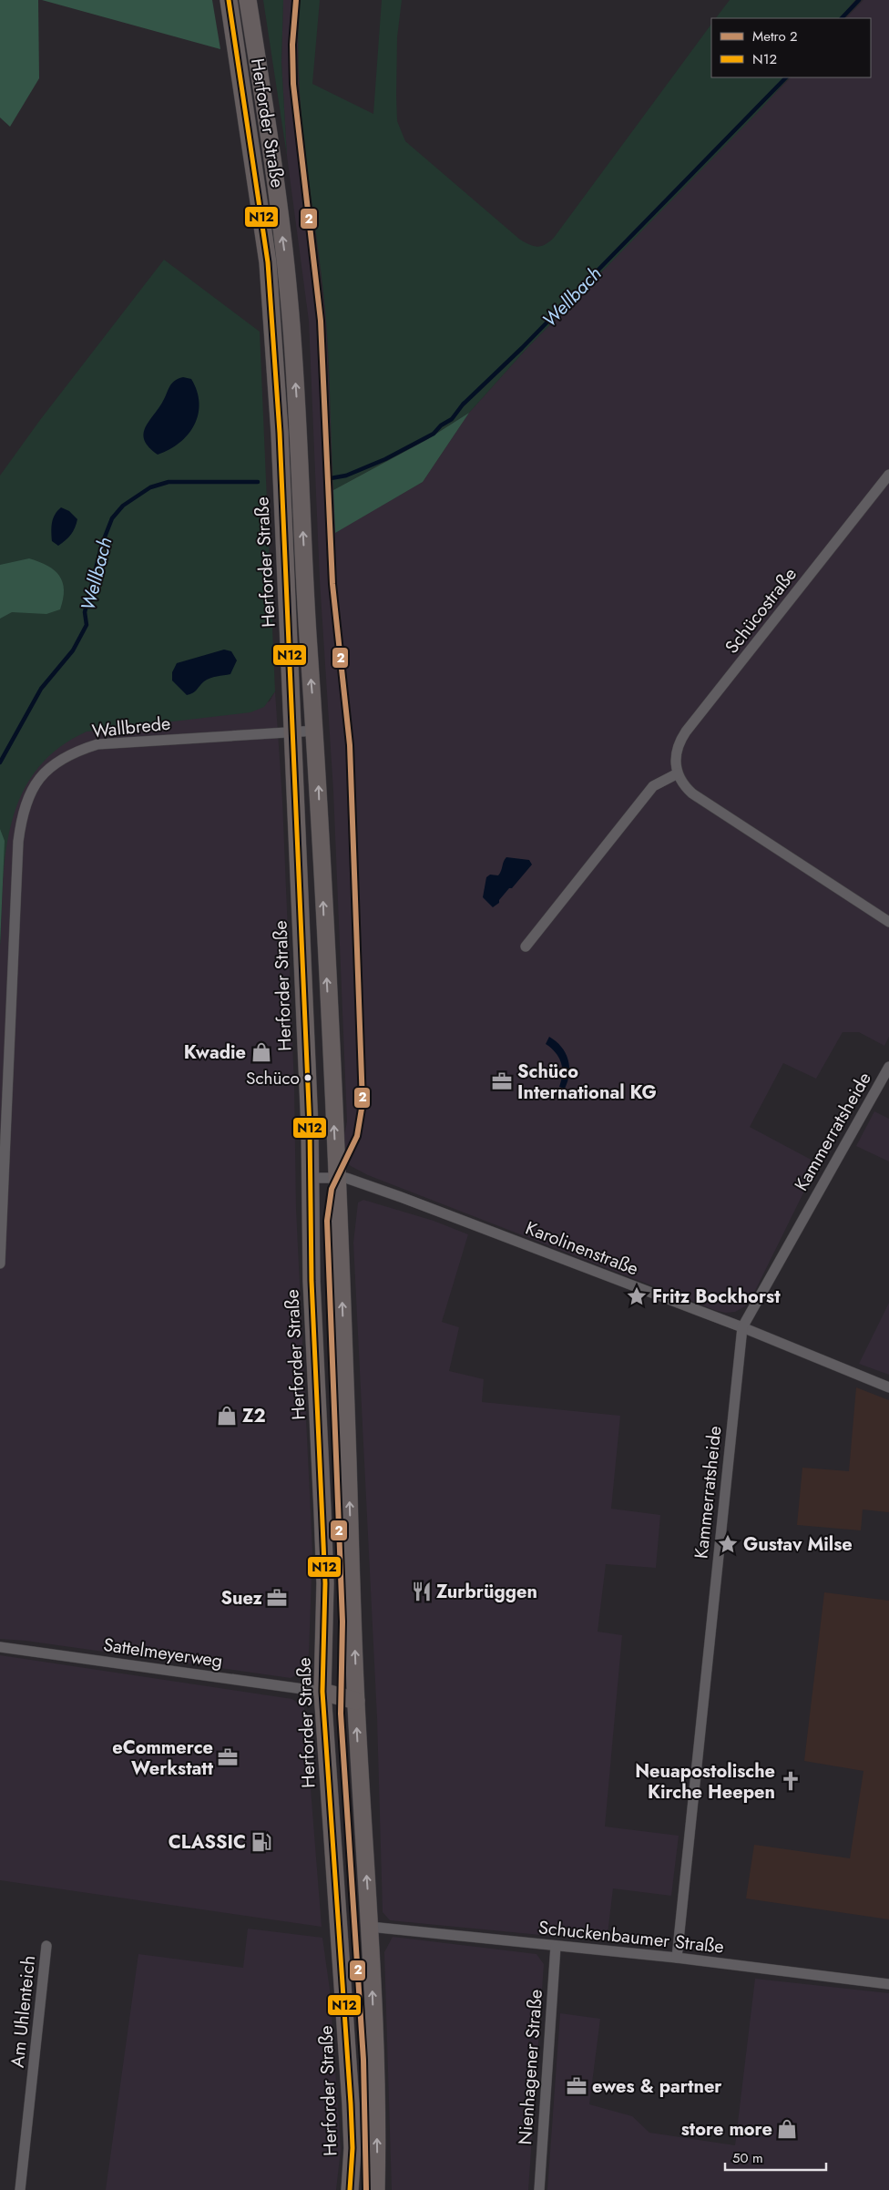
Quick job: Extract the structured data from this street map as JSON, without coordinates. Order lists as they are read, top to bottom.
{
  "streets": {
    "main road": ["Herforder Straße"],
    "street": [
      "Schücostraße",
      "Wallbrede",
      "Kammerratsheide",
      "Karolinenstraße",
      "Sattelmeyerweg",
      "Schuckenbaumer Straße",
      "Am Uhlenteich",
      "Nienhagener Straße"
    ]
  },
  "crossings": [
    ["Herforder Straße", "Wallbrede"],
    ["Herforder Straße", "Karolinenstraße"],
    ["Herforder Straße", "Sattelmeyerweg"],
    ["Herforder Straße", "Schuckenbaumer Straße"],
    ["Kammerratsheide", "Karolinenstraße"],
    ["Kammerratsheide", "Schuckenbaumer Straße"],
    ["Schuckenbaumer Straße", "Nienhagener Straße"]
  ],
  "water": ["Wellbach"],
  "places": {
    "shop": ["Kwadie", "Z2", "store more"],
    "other": ["Schüco"],
    "office": [
      "Schüco International KG",
      "Suez",
      "eCommerce Werkstatt",
      "ewes & partner"
    ],
    "place": ["Fritz Bockhorst", "Gustav Milse"],
    "restaurant": ["Zurbrüggen"],
    "church": ["Neuapostolische Kirche Heepen"],
    "fuel station": ["CLASSIC"]
  },
  "lines": ["metro line 2", "transit line N12"],
  "legend": ["Metro 2", "N12"],
  "scale_bar": "50 m"
}
